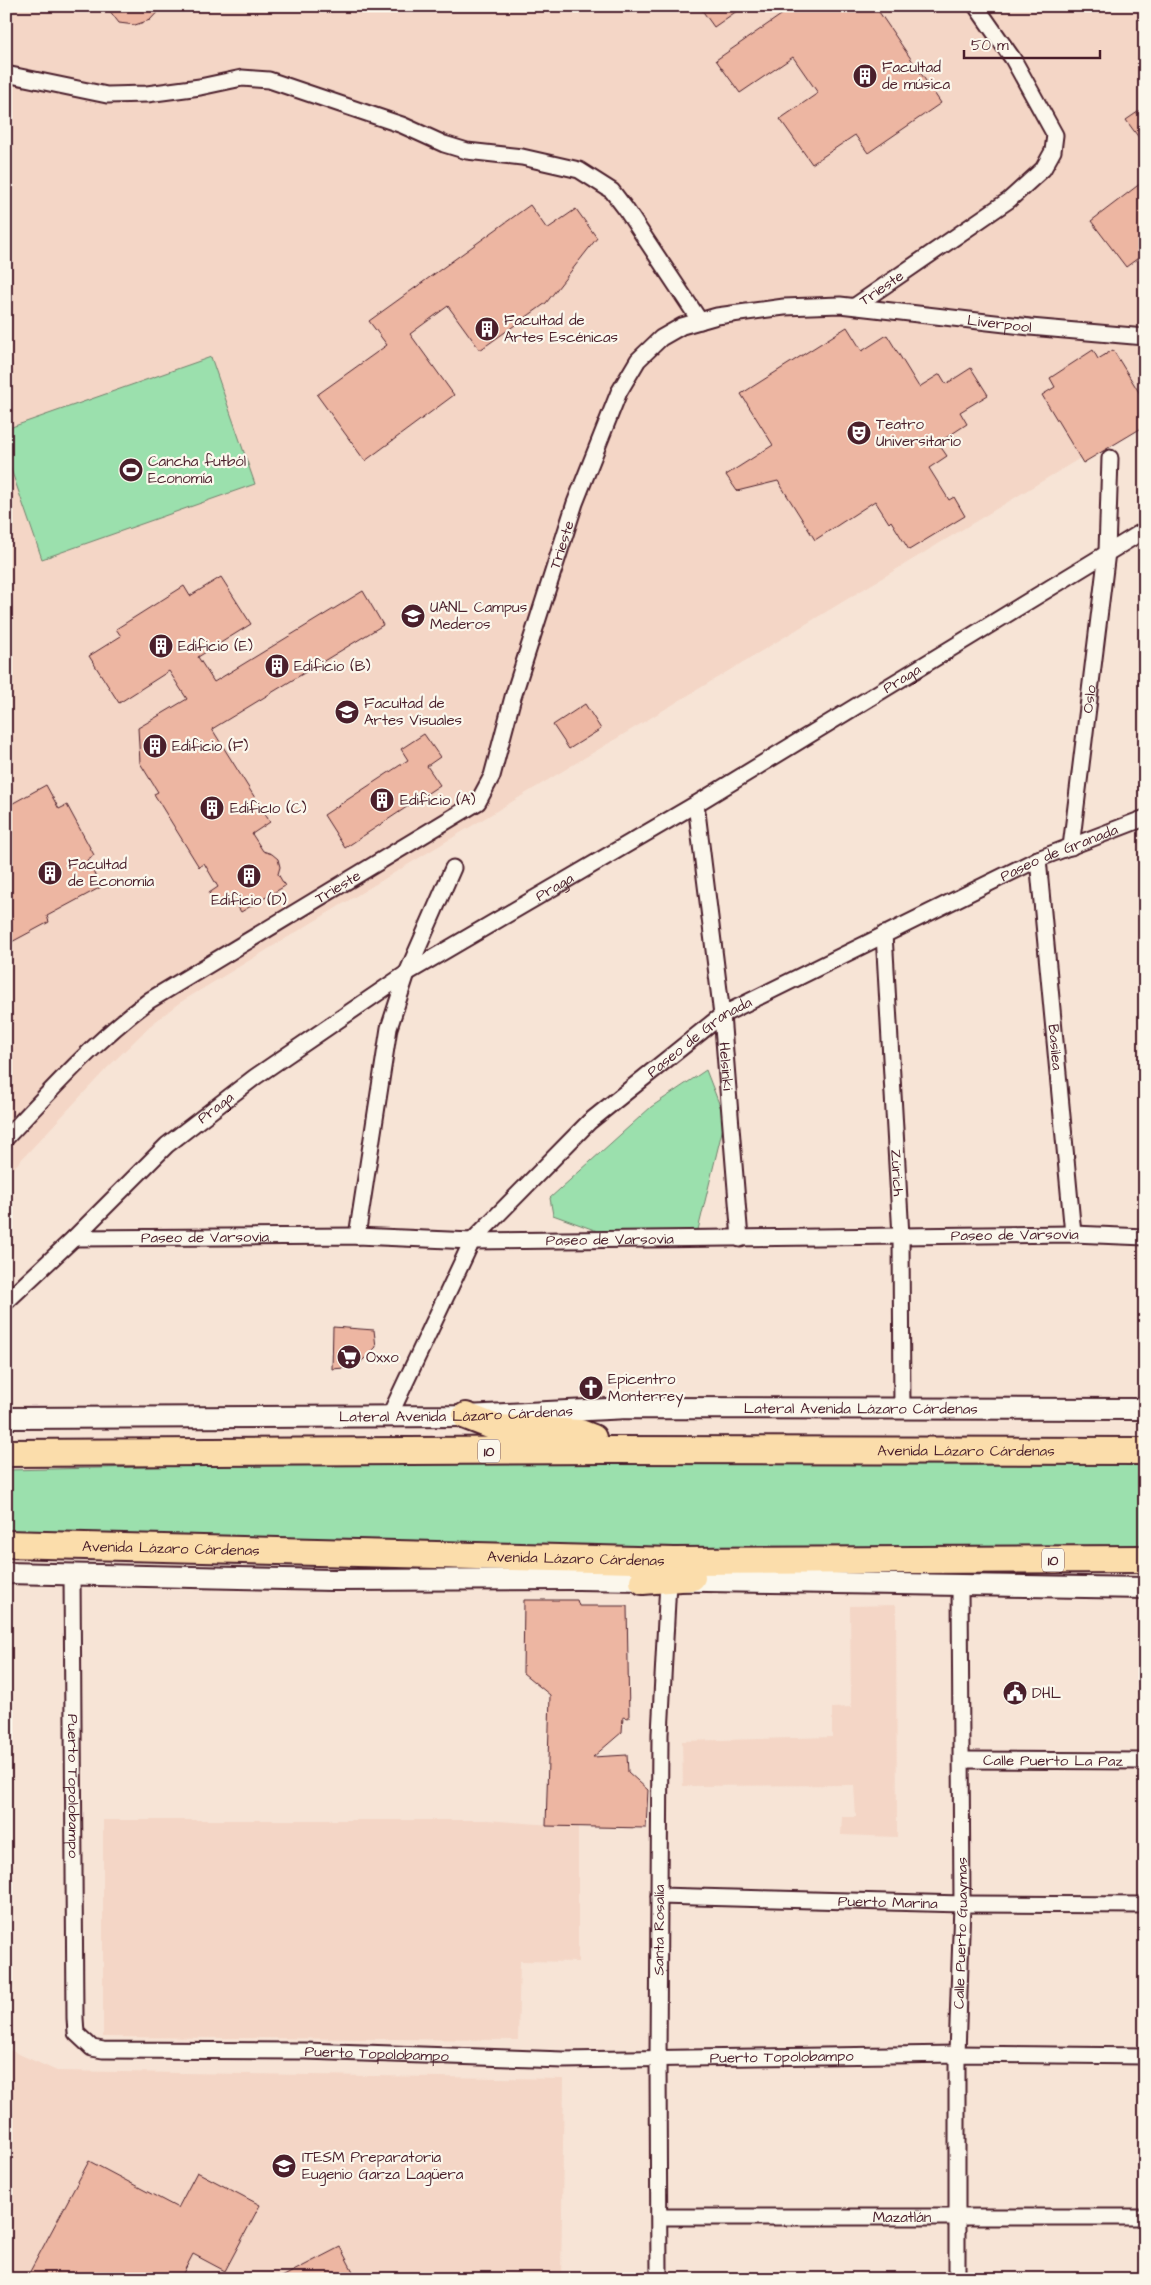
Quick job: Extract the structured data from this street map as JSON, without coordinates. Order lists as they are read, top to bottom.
{
  "streets": {
    "highway": ["10", "Avenida Lázaro Cárdenas"],
    "main road": ["Lateral Avenida Lázaro Cárdenas"],
    "street": [
      "Trieste",
      "Liverpool",
      "Praga",
      "Oslo",
      "Paseo de Granada",
      "Basilea",
      "Helsinki",
      "Zúrich",
      "Paseo de Varsovia",
      "Calle Puerto La Paz",
      "Puerto Topolobampo",
      "Puerto Marina",
      "Santa Rosalía",
      "Calle Puerto Guaymas",
      "Mazatlán"
    ]
  },
  "crossings": [
    ["Trieste", "Liverpool"],
    ["Praga", "Oslo"],
    ["Praga", "Helsinki"],
    ["Praga", "Paseo de Varsovia"],
    ["Oslo", "Paseo de Granada"],
    ["Paseo de Granada", "Basilea"],
    ["Paseo de Granada", "Helsinki"],
    ["Paseo de Granada", "Zúrich"],
    ["Paseo de Granada", "Paseo de Varsovia"],
    ["Paseo de Granada", "Lateral Avenida Lázaro Cárdenas"],
    ["Basilea", "Paseo de Varsovia"],
    ["Helsinki", "Paseo de Varsovia"],
    ["Zúrich", "Paseo de Varsovia"],
    ["Zúrich", "Lateral Avenida Lázaro Cárdenas"],
    ["Calle Puerto La Paz", "Calle Puerto Guaymas"],
    ["Puerto Topolobampo", "Santa Rosalía"],
    ["Puerto Topolobampo", "Calle Puerto Guaymas"],
    ["Puerto Marina", "Santa Rosalía"],
    ["Puerto Marina", "Calle Puerto Guaymas"],
    ["Santa Rosalía", "Mazatlán"],
    ["Calle Puerto Guaymas", "Mazatlán"]
  ],
  "places": {
    "building": [
      "Facultad de música",
      "Facultad de Artes Escénicas",
      "Edificio (E)",
      "Edificio (B)",
      "Edificio (F)",
      "Edificio (A)",
      "EdificIo (C)",
      "Facultad de Economía",
      "Edificio (D)"
    ],
    "theatre": ["Teatro Universitario"],
    "sports": ["Cancha futból Economía"],
    "school or university": ["UANL Campus Mederos", "Facultad de Artes Visuales", "ITESM Preparatoria Eugenio Garza Lagüera"],
    "supermarket": ["Oxxo"],
    "church": ["Epicentro Monterrey"],
    "public building": ["DHL"]
  },
  "scale_bar": "50 m"
}
